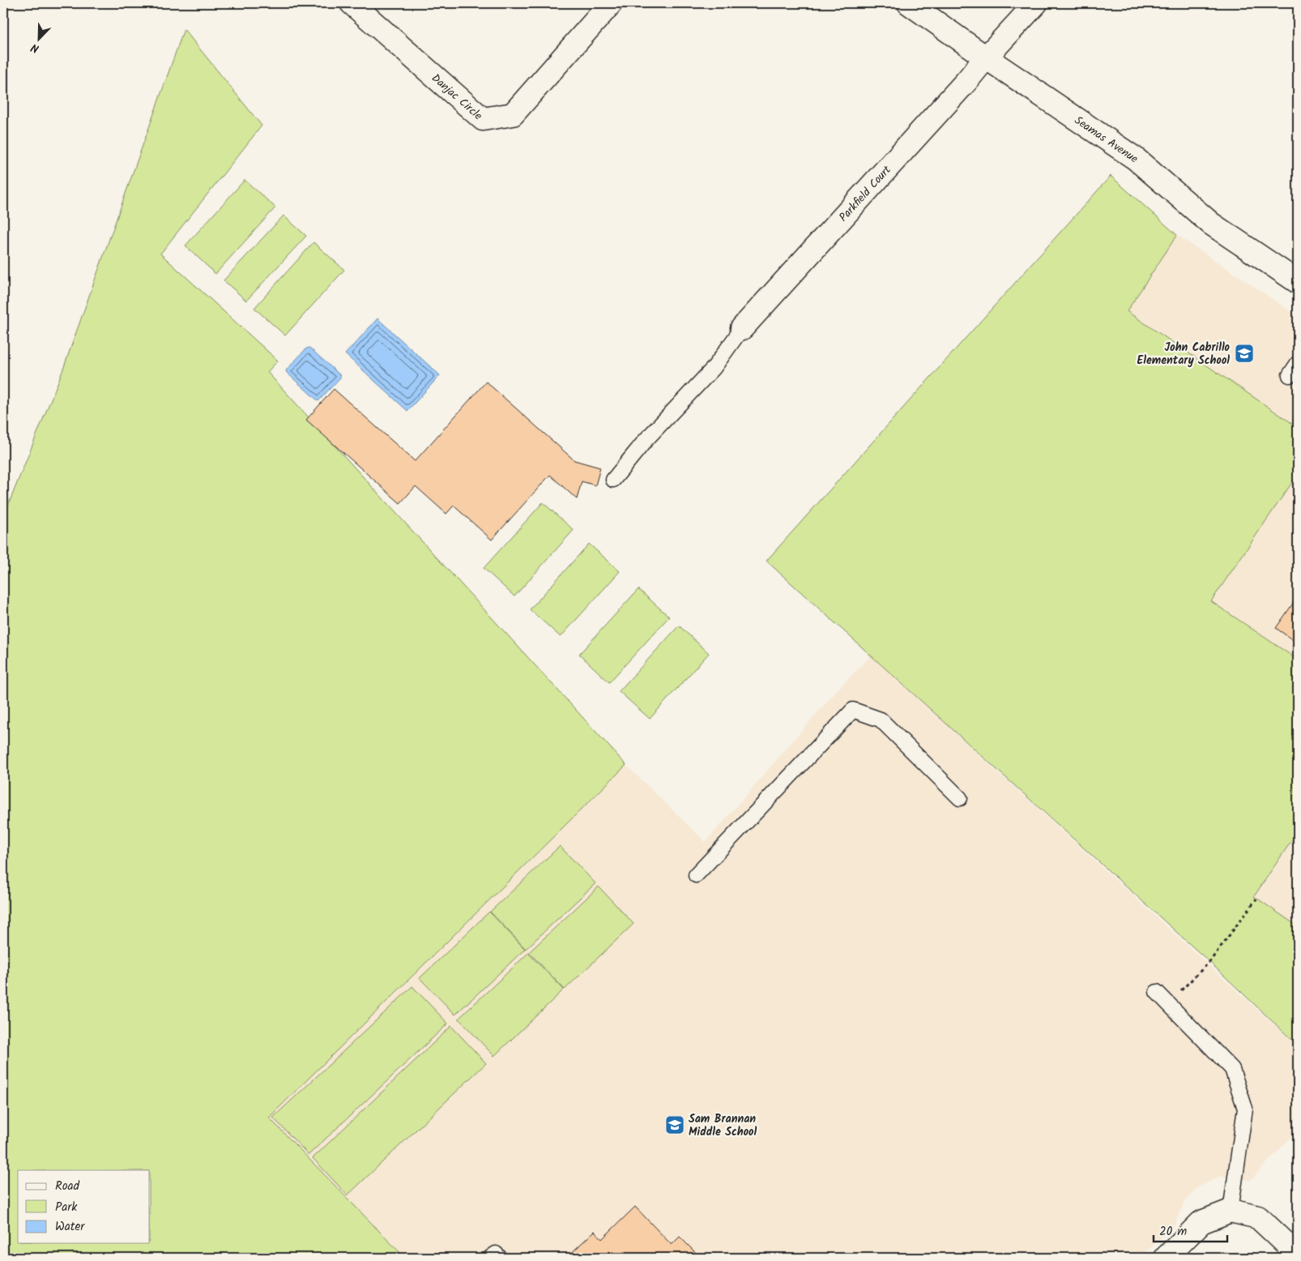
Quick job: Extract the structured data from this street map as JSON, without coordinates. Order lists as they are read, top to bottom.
{
  "streets": {
    "street": ["Danjac Circle", "Seamas Avenue", "Parkfield Court"]
  },
  "crossings": [
    ["Seamas Avenue", "Parkfield Court"]
  ],
  "places": {
    "school or university": ["John Cabrillo Elementary School", "Sam Brannan Middle School"]
  },
  "legend": ["Road", "Park", "Water"],
  "scale_bar": "20 m",
  "north": "bottom left"
}
